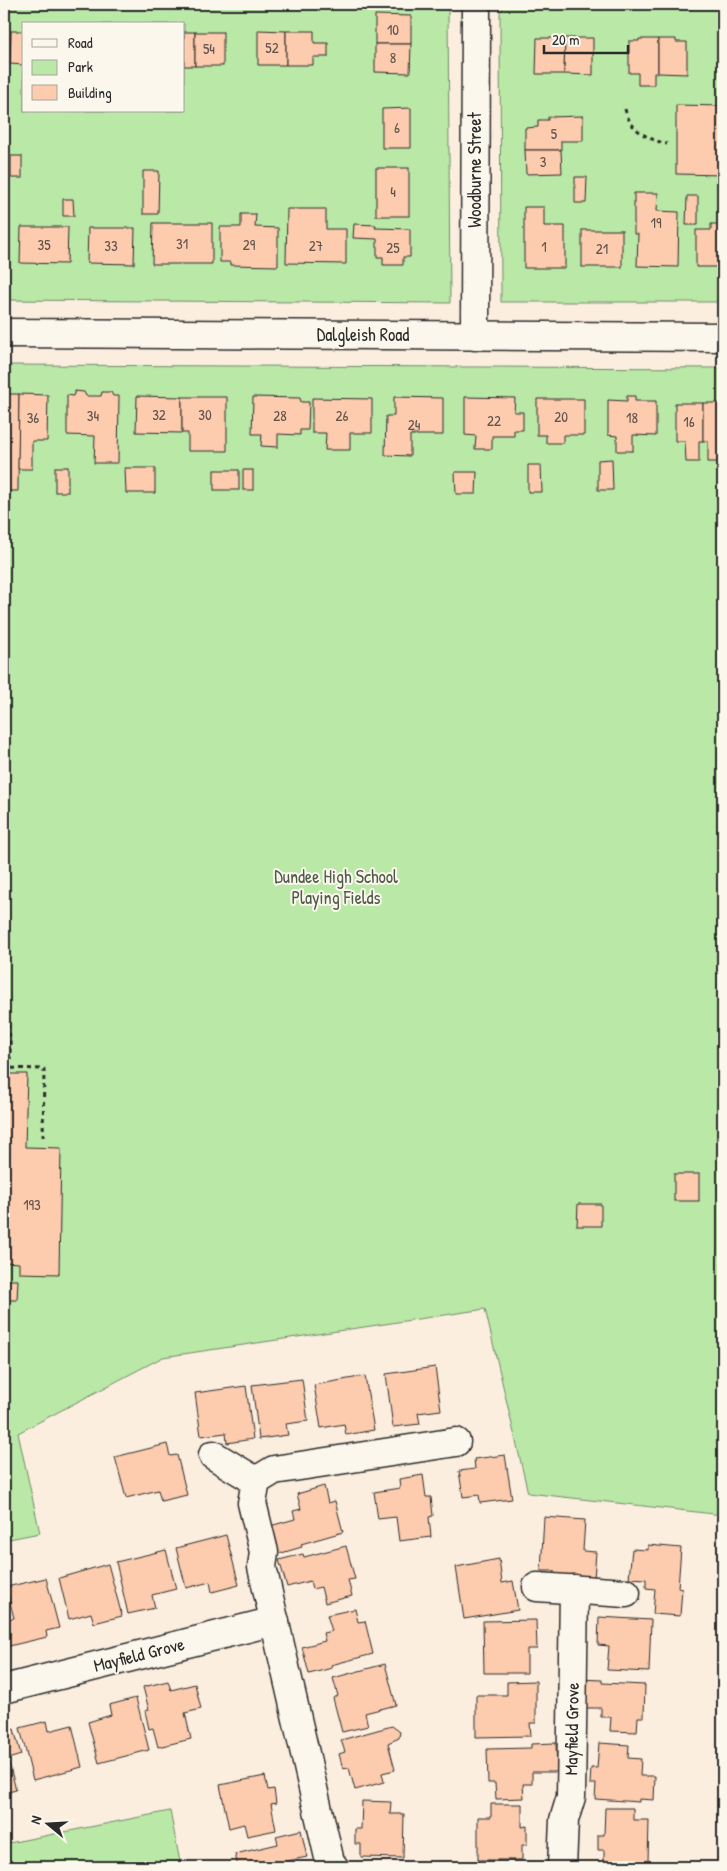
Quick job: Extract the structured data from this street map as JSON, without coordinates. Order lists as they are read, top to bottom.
{
  "streets": {
    "street": ["Woodburne Street", "Dalgleish Road", "Mayfield Grove"]
  },
  "crossings": [
    ["Woodburne Street", "Dalgleish Road"]
  ],
  "parks": ["Dundee High School Playing Fields"],
  "house_numbers": [
    "10",
    "52",
    "54",
    "8",
    "6",
    "5",
    "3",
    "4",
    "19",
    "31",
    "35",
    "29",
    "33",
    "27",
    "1",
    "25",
    "21",
    "32",
    "30",
    "34",
    "28",
    "26",
    "20",
    "36",
    "18",
    "22",
    "16",
    "24",
    "193"
  ],
  "legend": ["Road", "Park", "Building"],
  "scale_bar": "20 m",
  "north": "left"
}
